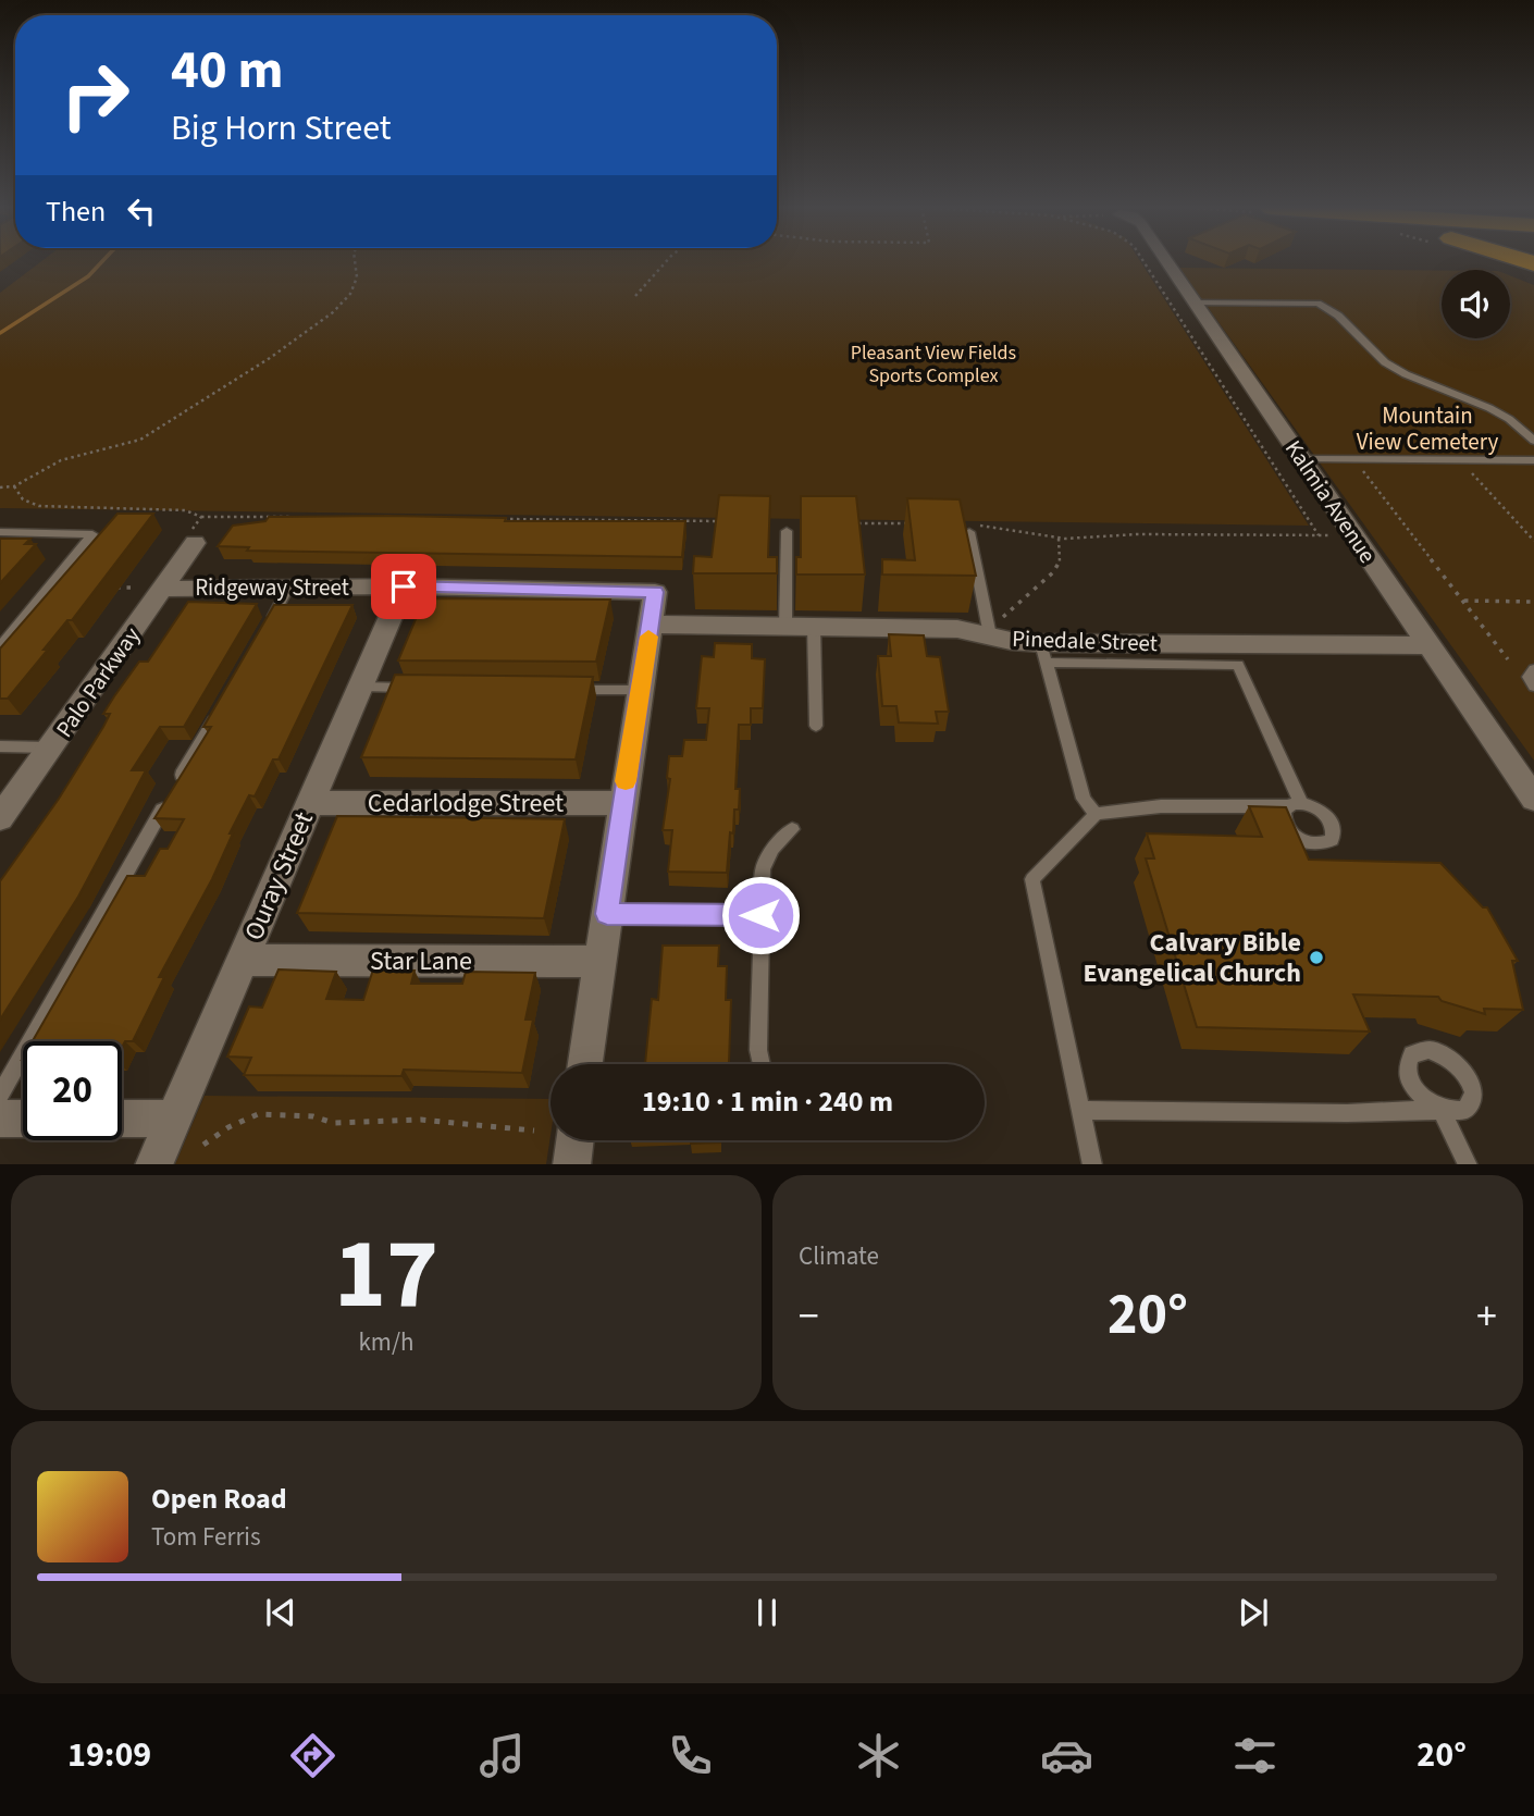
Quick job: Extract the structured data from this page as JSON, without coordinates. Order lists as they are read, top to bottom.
{
  "streets": {
    "street": [
      "Kalmia Avenue",
      "Ridgeway Street",
      "Pinedale Street",
      "Palo Parkway",
      "Cedarlodge Street",
      "Ouray Street",
      "Star Lane"
    ]
  },
  "crossings": [
    ["Kalmia Avenue", "Pinedale Street"],
    ["Ridgeway Street", "Pinedale Street"],
    ["Ridgeway Street", "Palo Parkway"],
    ["Ridgeway Street", "Ouray Street"],
    ["Cedarlodge Street", "Ouray Street"],
    ["Ouray Street", "Star Lane"]
  ],
  "parks": ["Pleasant View Fields Sports Complex", "Mountain View Cemetery"],
  "places": ["Calvary Bible Evangelical Church"],
  "page": {
    "turn": ["40 m", "Big Horn Street"],
    "then": "Then",
    "limit": "20",
    "trip": "19:10 · 1 min · 240 m",
    "tile": [
      ["17", "km/h"],
      "Climate"
    ],
    "heat": ["−", "20°", "+"],
    "song": ["Open Road", "Tom Ferris"],
    "tabs": ["19:09", "20°"]
  }
}
